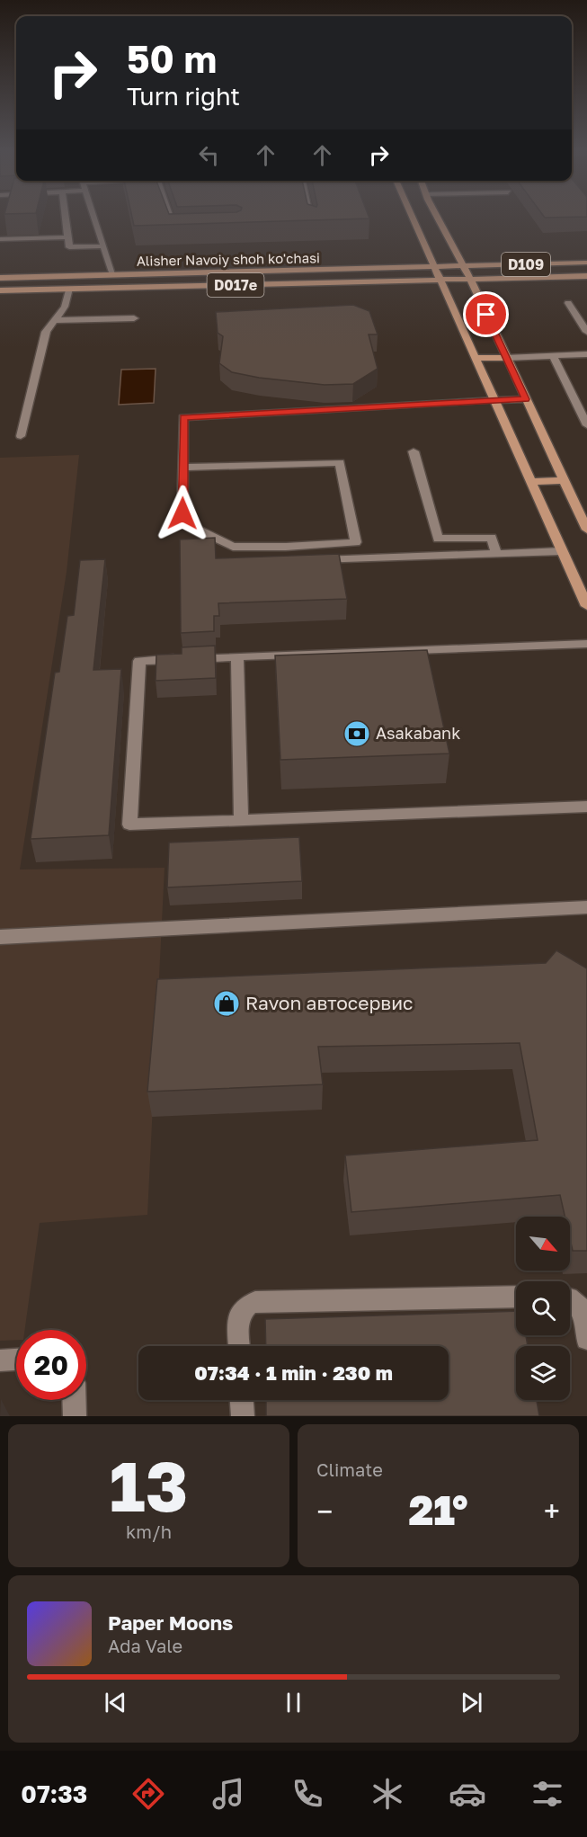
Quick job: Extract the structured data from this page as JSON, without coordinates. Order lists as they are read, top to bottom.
{
  "streets": {
    "main road": ["Alisher Navoiy shoh ko'chasi", "D109", "D017e"]
  },
  "places": {
    "bank": ["Asakabank"],
    "shop": ["Ravon автосервис"]
  },
  "north": "bottom right",
  "page": {
    "turn": ["50 m", "Turn right"],
    "limit": "20",
    "trip": "07:34 · 1 min · 230 m",
    "tile": [
      ["13", "km/h"],
      "Climate"
    ],
    "heat": ["−", "21°", "+"],
    "song": ["Paper Moons", "Ada Vale"],
    "tabs": "07:33"
  }
}
